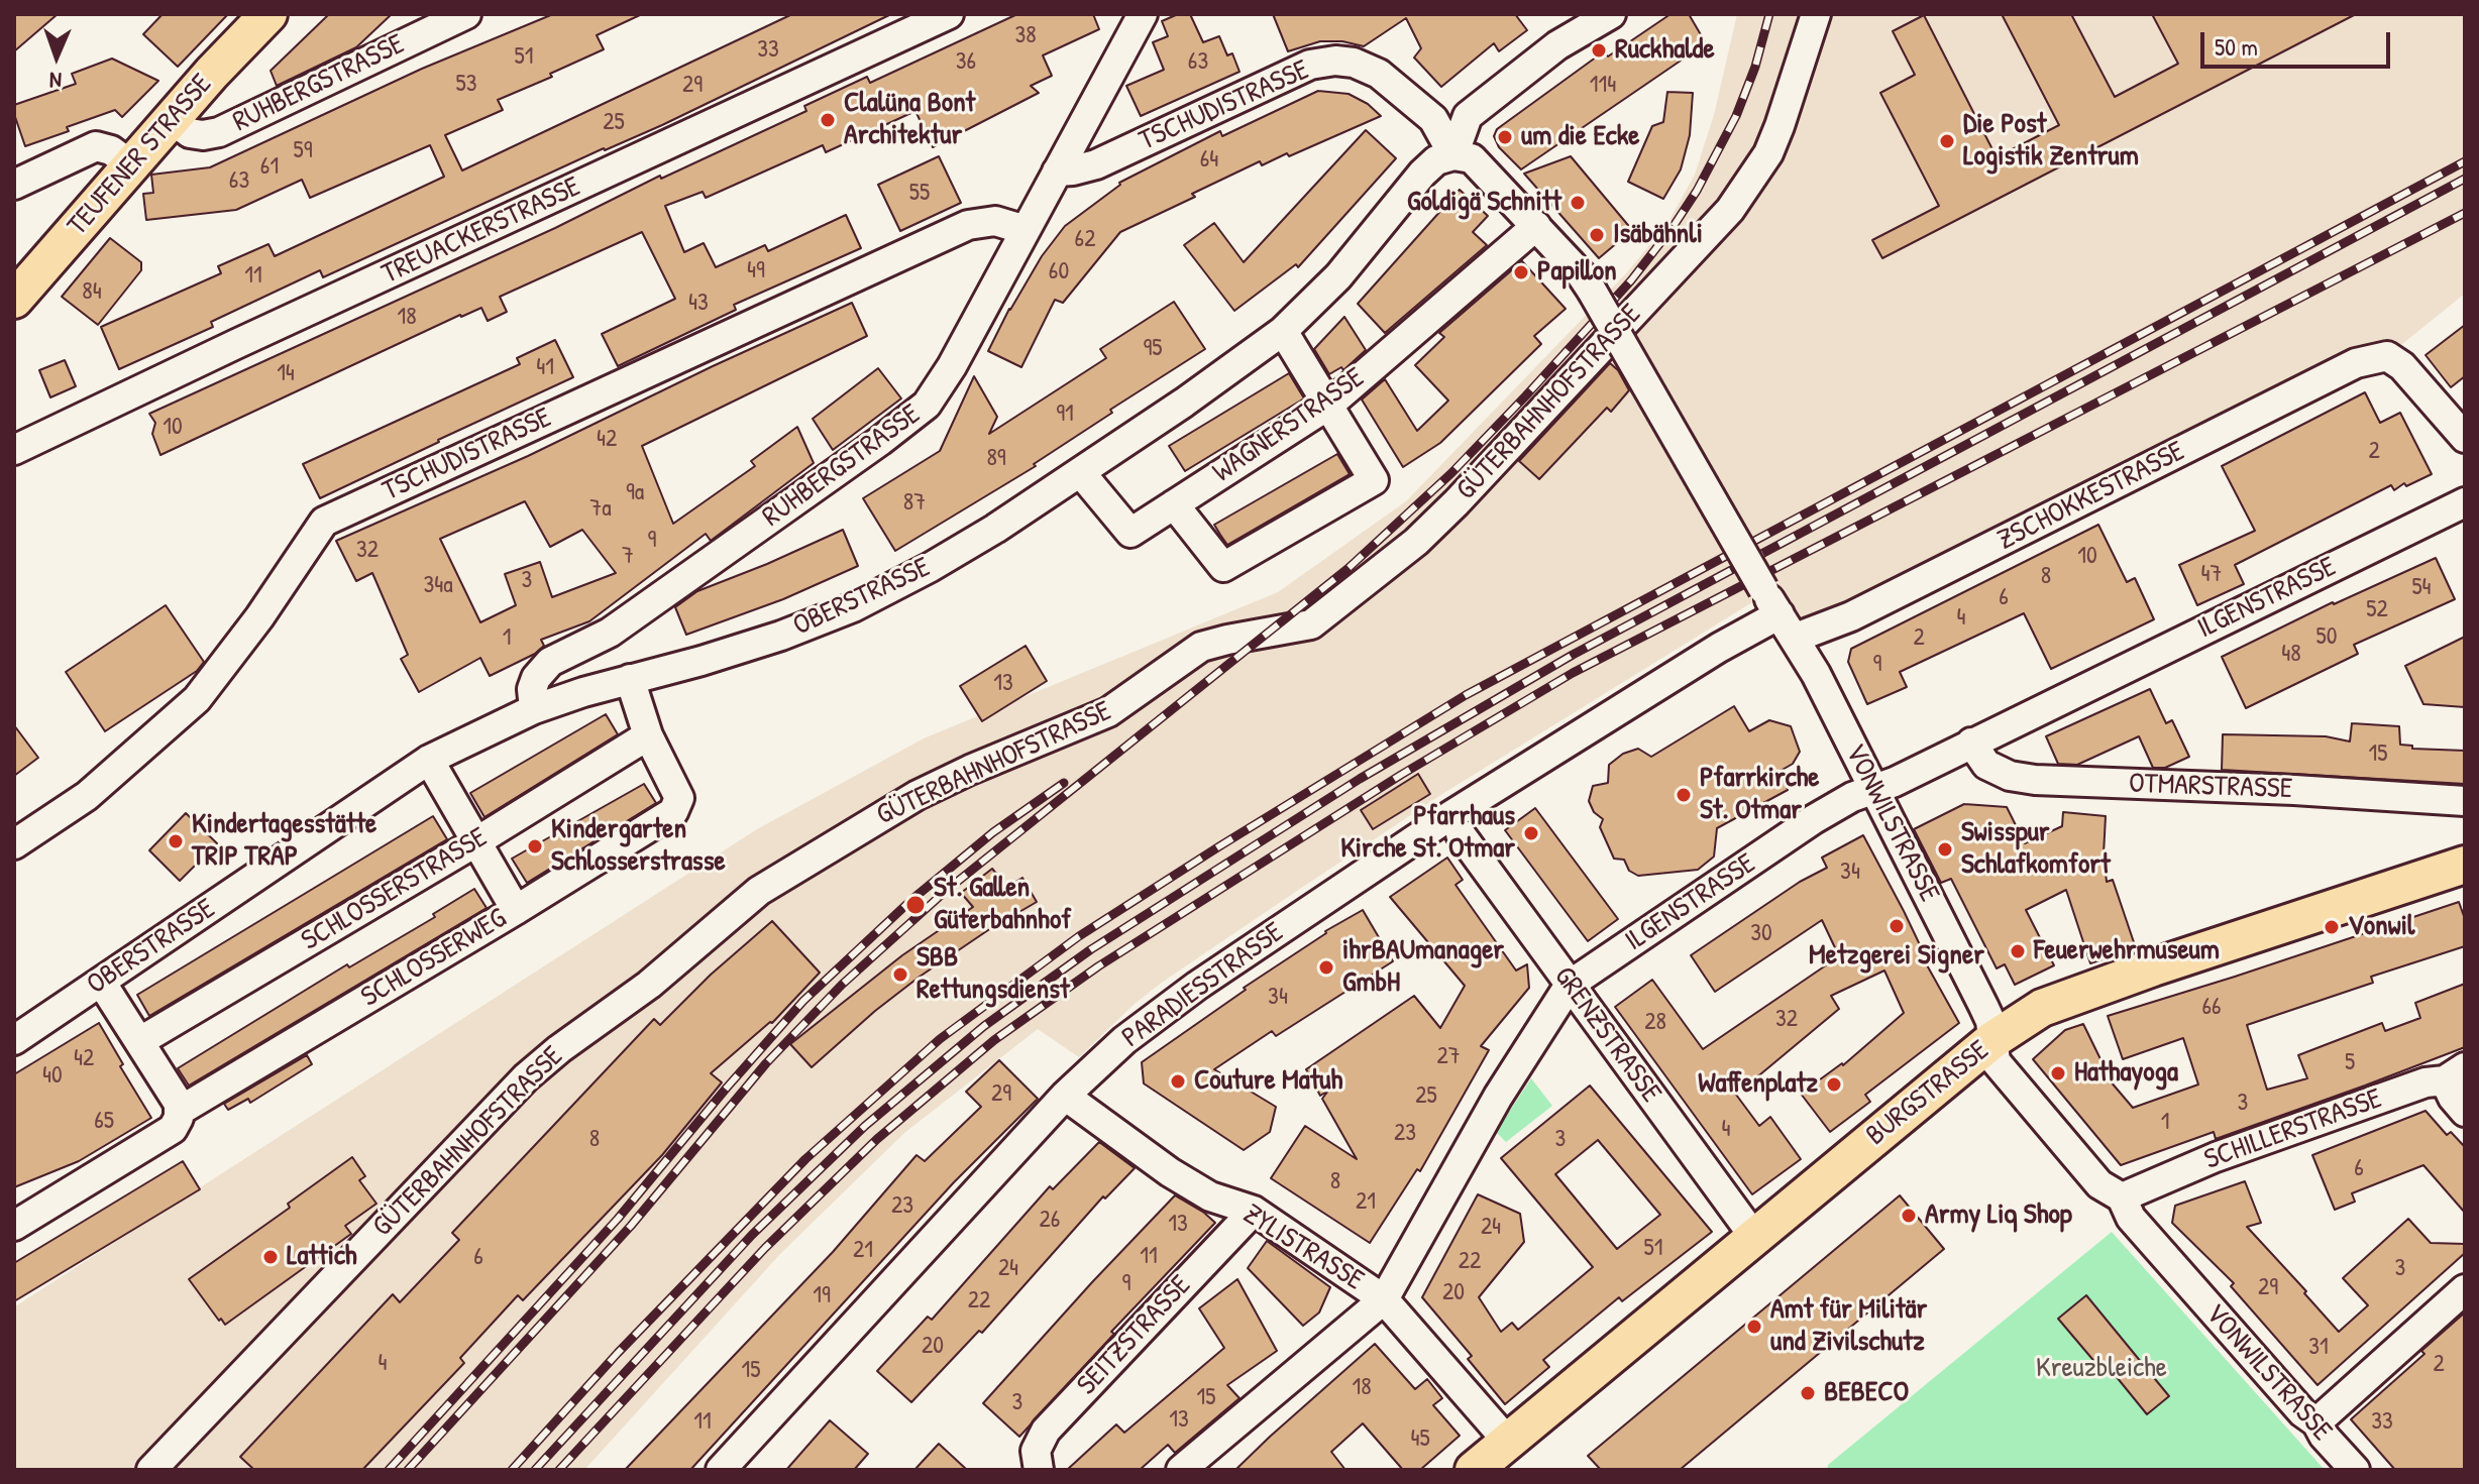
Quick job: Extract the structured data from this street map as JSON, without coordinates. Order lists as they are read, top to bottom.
{
  "streets": {
    "main road": ["TEUFENER STRASSE", "BURGSTRASSE"],
    "street": [
      "RUHBERGSTRASSE",
      "TSCHUDISTRASSE",
      "TREUACKERSTRASSE",
      "GÜTERBAHNHOFSTRASSE",
      "WAGNERSTRASSE",
      "ZSCHOKKESTRASSE",
      "OBERSTRASSE",
      "ILGENSTRASSE",
      "OTMARSTRASSE",
      "VONWILSTRASSE",
      "SCHLOSSERSTRASSE",
      "SCHLOSSERWEG",
      "PARADIESSTRASSE",
      "GRENZSTRASSE",
      "SCHILLERSTRASSE",
      "ZYLISTRASSE",
      "SEITZSTRASSE"
    ]
  },
  "crossings": [
    ["RUHBERGSTRASSE", "TSCHUDISTRASSE"],
    ["RUHBERGSTRASSE", "TEUFENER STRASSE"],
    ["RUHBERGSTRASSE", "OBERSTRASSE"],
    ["TSCHUDISTRASSE", "OBERSTRASSE"],
    ["TSCHUDISTRASSE", "VONWILSTRASSE"],
    ["WAGNERSTRASSE", "OBERSTRASSE"],
    ["WAGNERSTRASSE", "VONWILSTRASSE"],
    ["ZSCHOKKESTRASSE", "VONWILSTRASSE"],
    ["OBERSTRASSE", "VONWILSTRASSE"],
    ["ILGENSTRASSE", "OTMARSTRASSE"],
    ["ILGENSTRASSE", "VONWILSTRASSE"],
    ["ILGENSTRASSE", "GRENZSTRASSE"],
    ["ILGENSTRASSE", "ZYLISTRASSE"],
    ["VONWILSTRASSE", "PARADIESSTRASSE"],
    ["VONWILSTRASSE", "BURGSTRASSE"],
    ["VONWILSTRASSE", "SCHILLERSTRASSE"],
    ["SCHLOSSERSTRASSE", "SCHLOSSERWEG"],
    ["PARADIESSTRASSE", "ZYLISTRASSE"],
    ["GRENZSTRASSE", "BURGSTRASSE"],
    ["BURGSTRASSE", "ZYLISTRASSE"],
    ["ZYLISTRASSE", "SEITZSTRASSE"]
  ],
  "parks": ["Kreuzbleiche"],
  "places": [
    "Ruckhalde",
    "Clalüna Bont Architektur",
    "um die Ecke",
    "Die Post Logistik Zentrum",
    "Goldigä Schnitt",
    "Isäbähnli",
    "Papillon",
    "Pfarrkirche St. Otmar",
    "Pfarrhaus Kirche St. Otmar",
    "Kindertagesstätte TRIP TRAP",
    "Kindergarten Schlosserstrasse",
    "Swisspur Schlafkomfort",
    "St. Gallen Güterbahnhof",
    "Metzgerei Signer",
    "Vonwil",
    "Feuerwehrmuseum",
    "ihrBAUmanager GmbH",
    "SBB Rettungsdienst",
    "Hathayoga",
    "Couture Matuh",
    "Waffenplatz",
    "Army Liq Shop",
    "Lattich",
    "Amt für Militär und Zivilschutz",
    "BEBECO"
  ],
  "house_numbers": [
    "38",
    "33",
    "51",
    "36",
    "63",
    "53",
    "29",
    "114",
    "25",
    "59",
    "64",
    "61",
    "63",
    "55",
    "62",
    "49",
    "60",
    "11",
    "84",
    "43",
    "18",
    "95",
    "41",
    "14",
    "91",
    "10",
    "42",
    "2",
    "89",
    "9a",
    "87",
    "7a",
    "9",
    "32",
    "7",
    "10",
    "47",
    "8",
    "3",
    "34a",
    "54",
    "6",
    "52",
    "4",
    "50",
    "1",
    "2",
    "48",
    "9",
    "13",
    "15",
    "34",
    "30",
    "34",
    "66",
    "32",
    "28",
    "27",
    "42",
    "5",
    "40",
    "29",
    "25",
    "3",
    "65",
    "1",
    "4",
    "23",
    "8",
    "3",
    "6",
    "8",
    "21",
    "23",
    "26",
    "13",
    "24",
    "51",
    "21",
    "11",
    "6",
    "22",
    "24",
    "3",
    "9",
    "29",
    "20",
    "19",
    "22",
    "20",
    "31",
    "4",
    "2",
    "15",
    "18",
    "15",
    "3",
    "13",
    "11",
    "33",
    "45"
  ],
  "scale_bar": "50 m",
  "north": "bottom"
}
